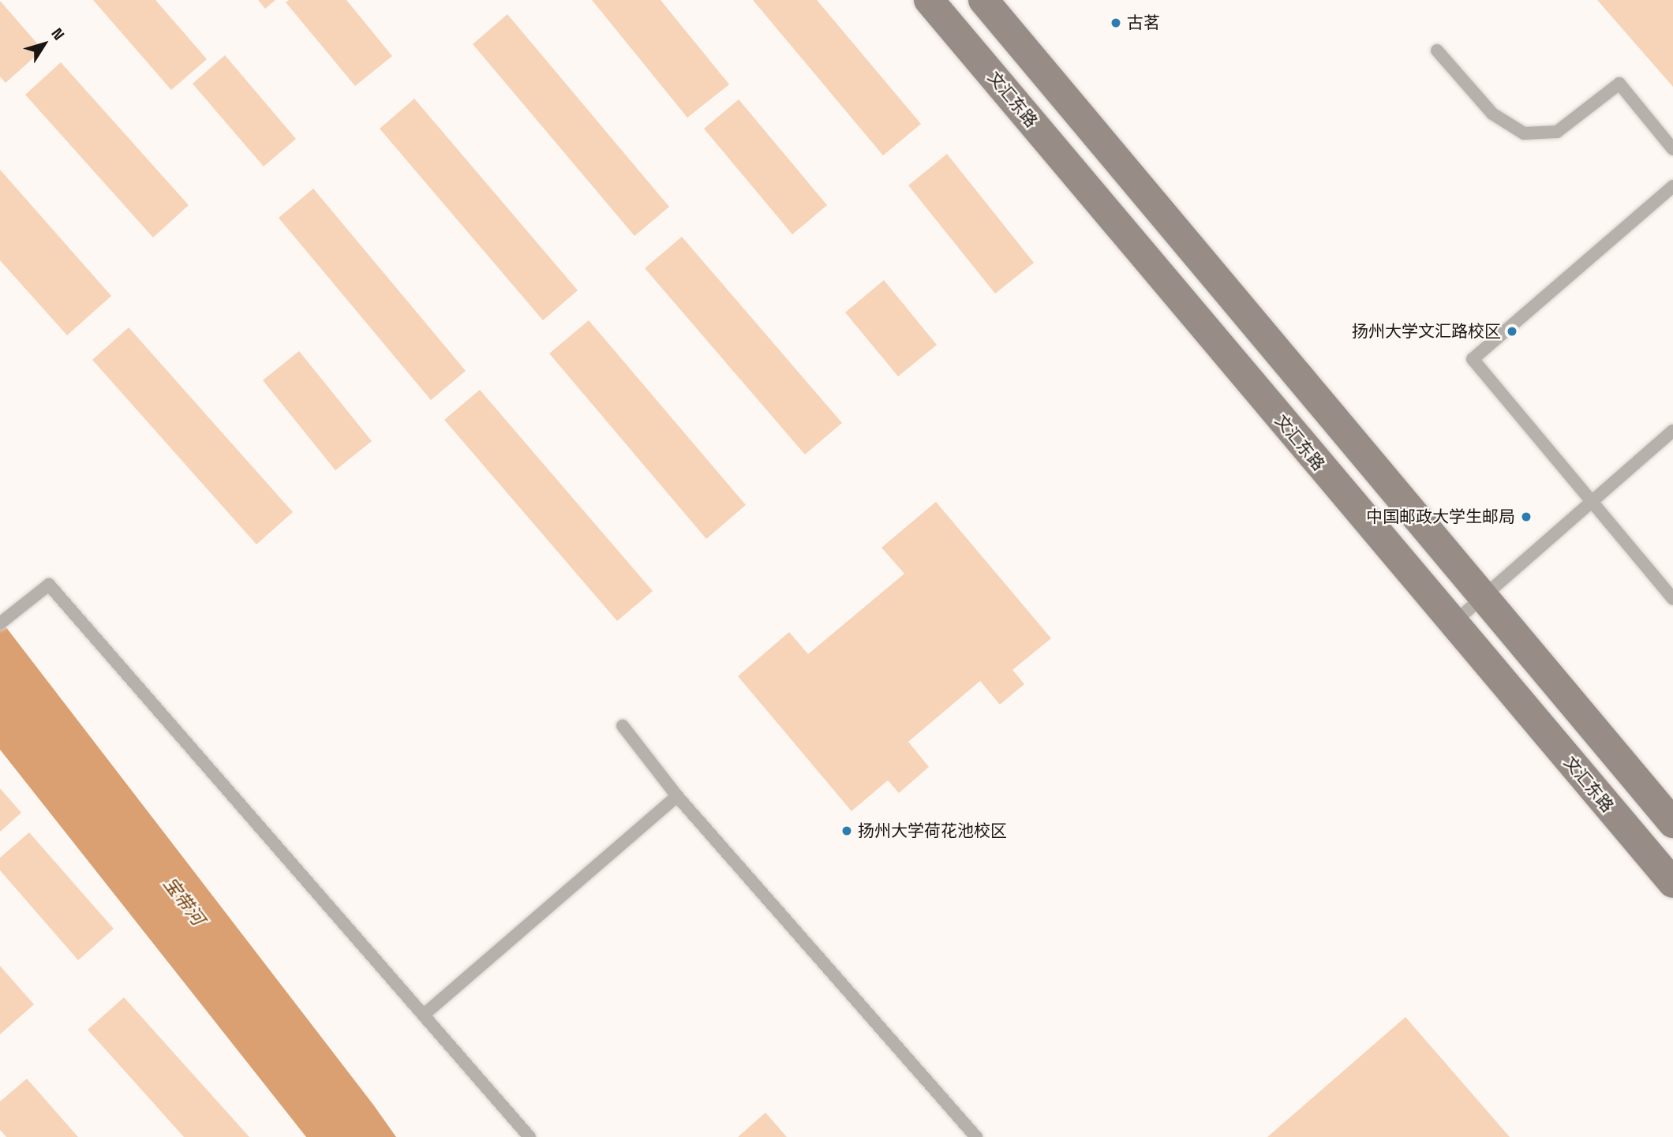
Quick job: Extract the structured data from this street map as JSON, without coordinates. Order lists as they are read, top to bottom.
{
  "streets": {
    "main road": ["文汇东路"]
  },
  "water": ["宝带河"],
  "places": [
    "古茗",
    "扬州大学文汇路校区",
    "中国邮政大学生邮局",
    "扬州大学荷花池校区"
  ],
  "north": "top right"
}
